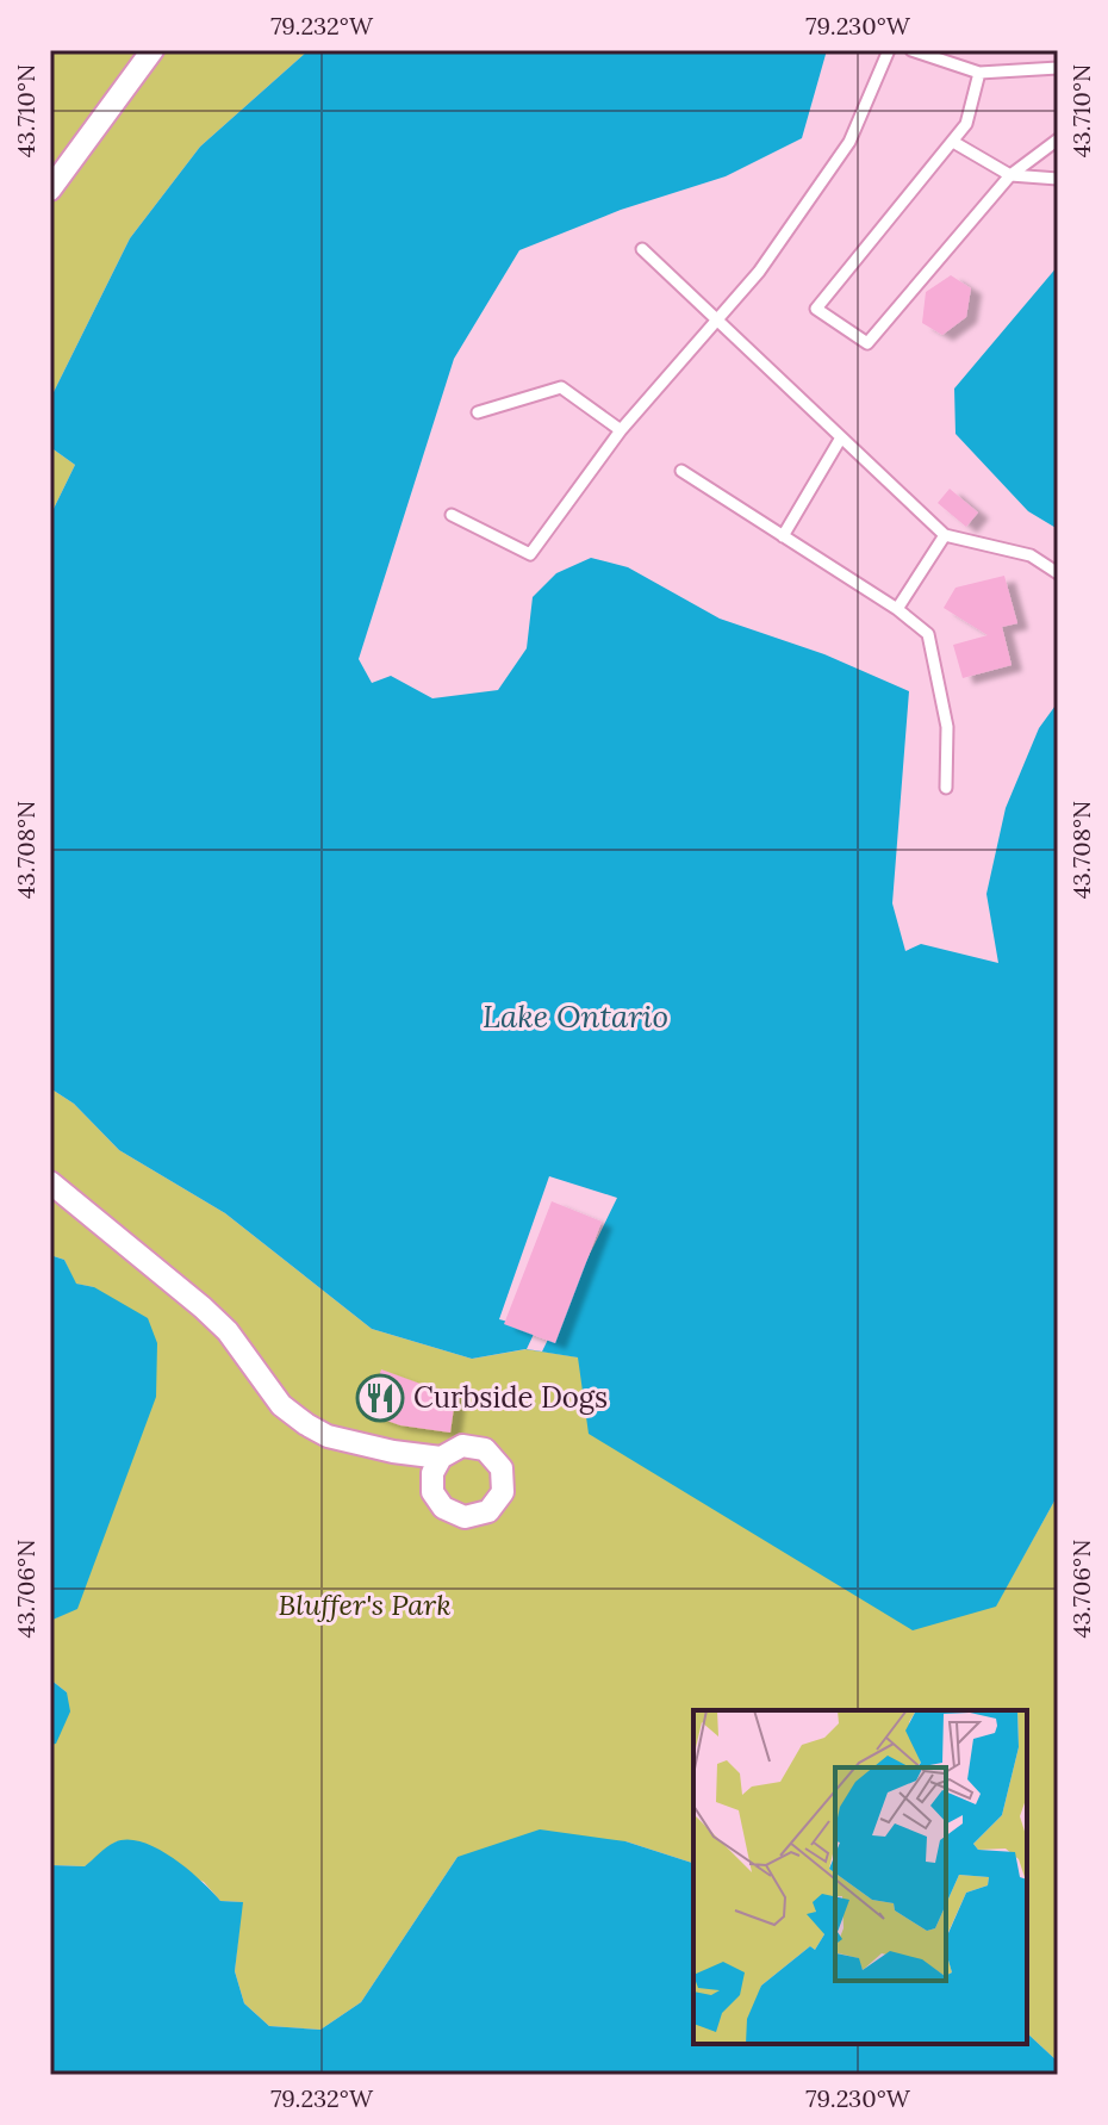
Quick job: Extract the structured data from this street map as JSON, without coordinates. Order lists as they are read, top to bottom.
{
  "water": ["Lake Ontario"],
  "parks": ["Bluffer's Park"],
  "places": {
    "restaurant": ["Curbside Dogs"]
  },
  "coordinates": [
    "79.232°W",
    "79.230°W",
    "43.710°N",
    "43.708°N",
    "43.706°N"
  ]
}
